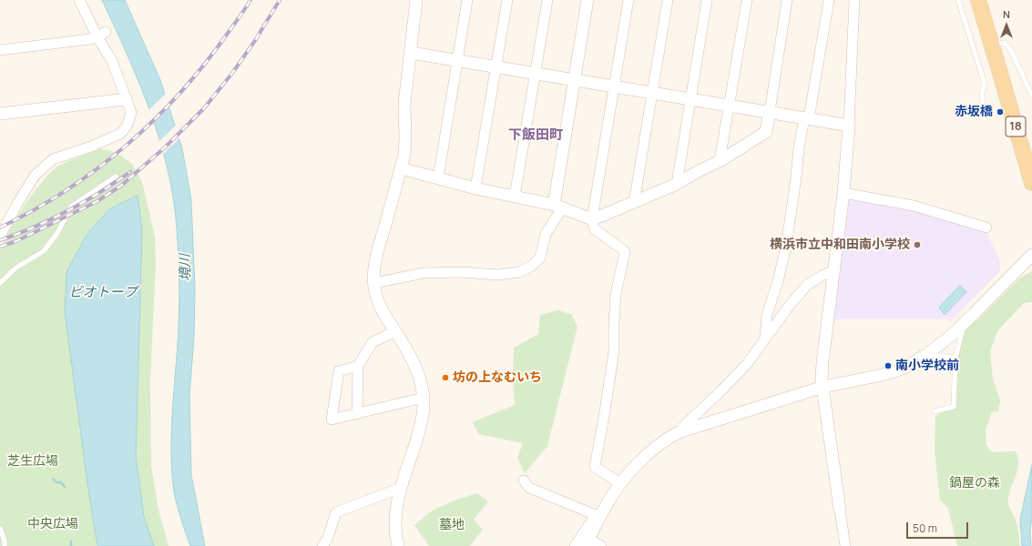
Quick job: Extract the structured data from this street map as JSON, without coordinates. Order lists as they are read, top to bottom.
{
  "streets": {
    "main road": ["18"]
  },
  "districts": ["下飯田町"],
  "water": ["境川", "ビオトープ"],
  "parks": [
    "芝生広場",
    "鍋屋の森",
    "中央広場",
    "墓地"
  ],
  "places": [
    "赤坂橋",
    "横浜市立中和田南小学校",
    "南小学校前",
    "坊の上なむいち"
  ],
  "scale_bar": "50 m",
  "north": "top"
}
